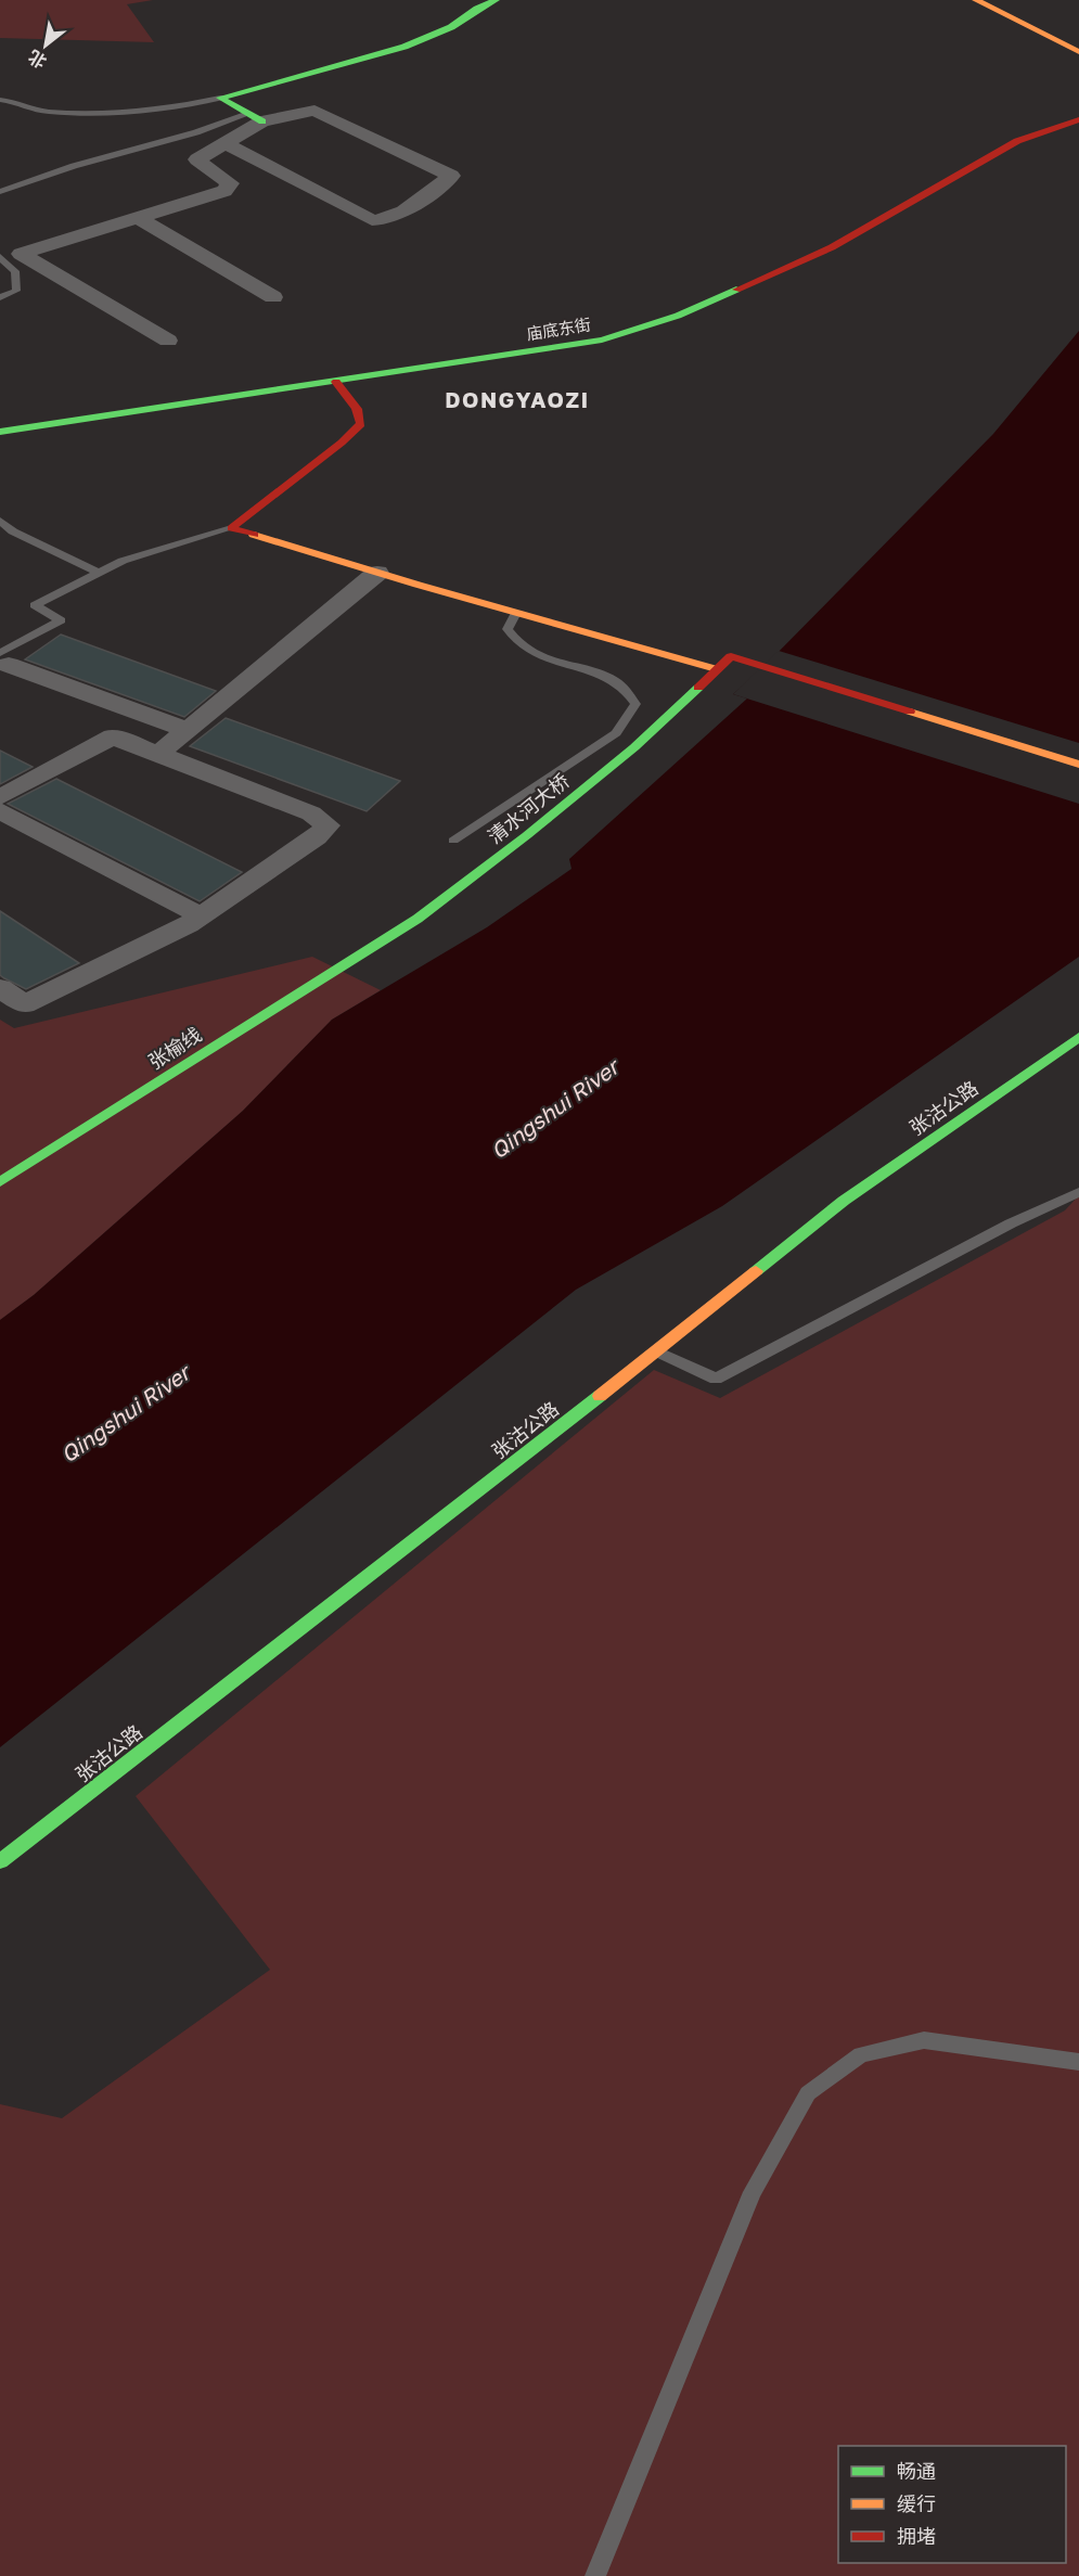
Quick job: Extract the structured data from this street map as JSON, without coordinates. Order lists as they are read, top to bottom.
{
  "streets": {
    "street": [
      "庙底东街",
      "清水河大桥",
      "张榆线",
      "张沽公路"
    ]
  },
  "crossings": [
    ["清水河大桥", "张榆线"]
  ],
  "districts": ["DONGYAOZI"],
  "water": ["Qingshui River"],
  "legend": ["畅通", "缓行", "拥堵"],
  "north": "bottom left"
}
